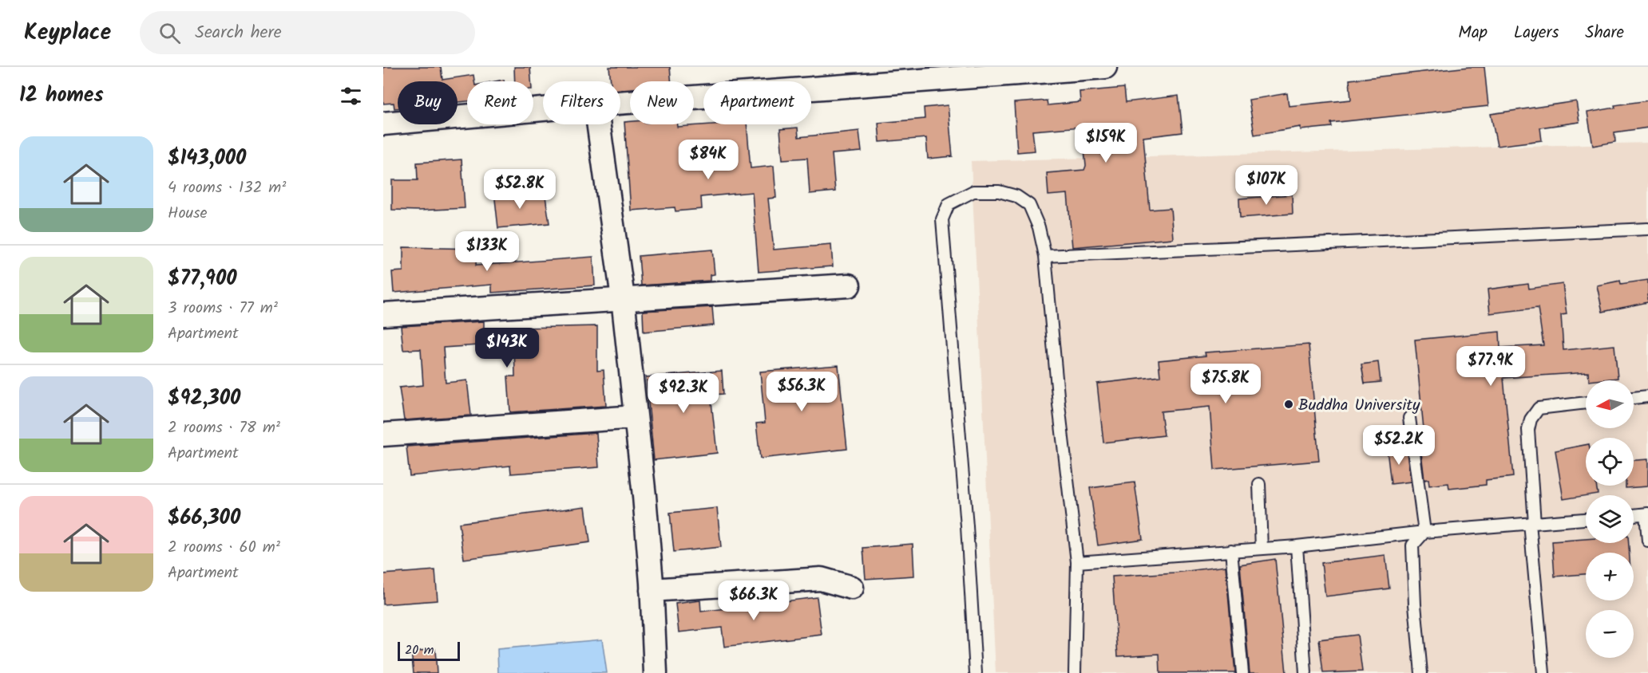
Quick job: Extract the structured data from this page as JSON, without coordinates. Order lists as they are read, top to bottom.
{
  "places": ["Buddha University"],
  "scale_bar": "20 m",
  "north": "left",
  "page": {
    "header": "Keyplace",
    "search": "Search here",
    "nav": ["Map", "Layers", "Share"],
    "heading": "12 homes",
    "chip": [
      "Buy",
      "Rent",
      "Filters",
      "New",
      "Apartment"
    ],
    "price": [
      "$159K",
      "$84K",
      "$107K",
      "$52.8K",
      "$133K",
      "$143K",
      "$77.9K",
      "$75.8K",
      "$56.3K",
      "$92.3K",
      "$52.2K",
      "$66.3K"
    ],
    "list": [
      {
        "name": "$143,000",
        "note": "4 rooms · 132 m² · House"
      },
      {
        "name": "$77,900",
        "note": "3 rooms · 77 m² · Apartment"
      },
      {
        "name": "$92,300",
        "note": "2 rooms · 78 m² · Apartment"
      },
      {
        "name": "$66,300",
        "note": "2 rooms · 60 m² · Apartment"
      }
    ],
    "map_buttons": ["+", "−"],
    "scale": "20 m"
  }
}
